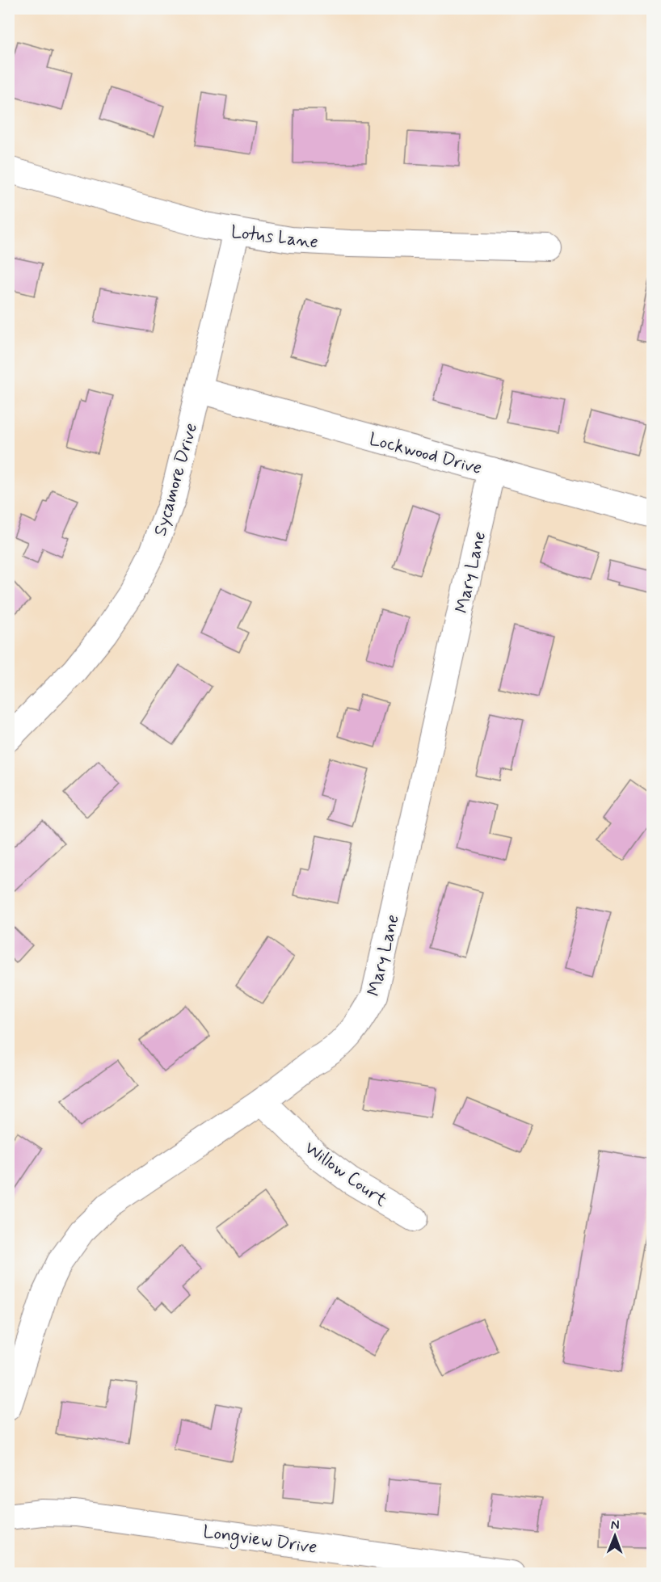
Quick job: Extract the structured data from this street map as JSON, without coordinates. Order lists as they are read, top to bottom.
{
  "streets": {
    "street": [
      "Lotus Lane",
      "Lockwood Drive",
      "Sycamore Drive",
      "Mary Lane",
      "Willow Court",
      "Longview Drive"
    ]
  },
  "crossings": [
    ["Lotus Lane", "Sycamore Drive"],
    ["Lockwood Drive", "Sycamore Drive"],
    ["Lockwood Drive", "Mary Lane"],
    ["Mary Lane", "Willow Court"]
  ],
  "north": "top"
}
